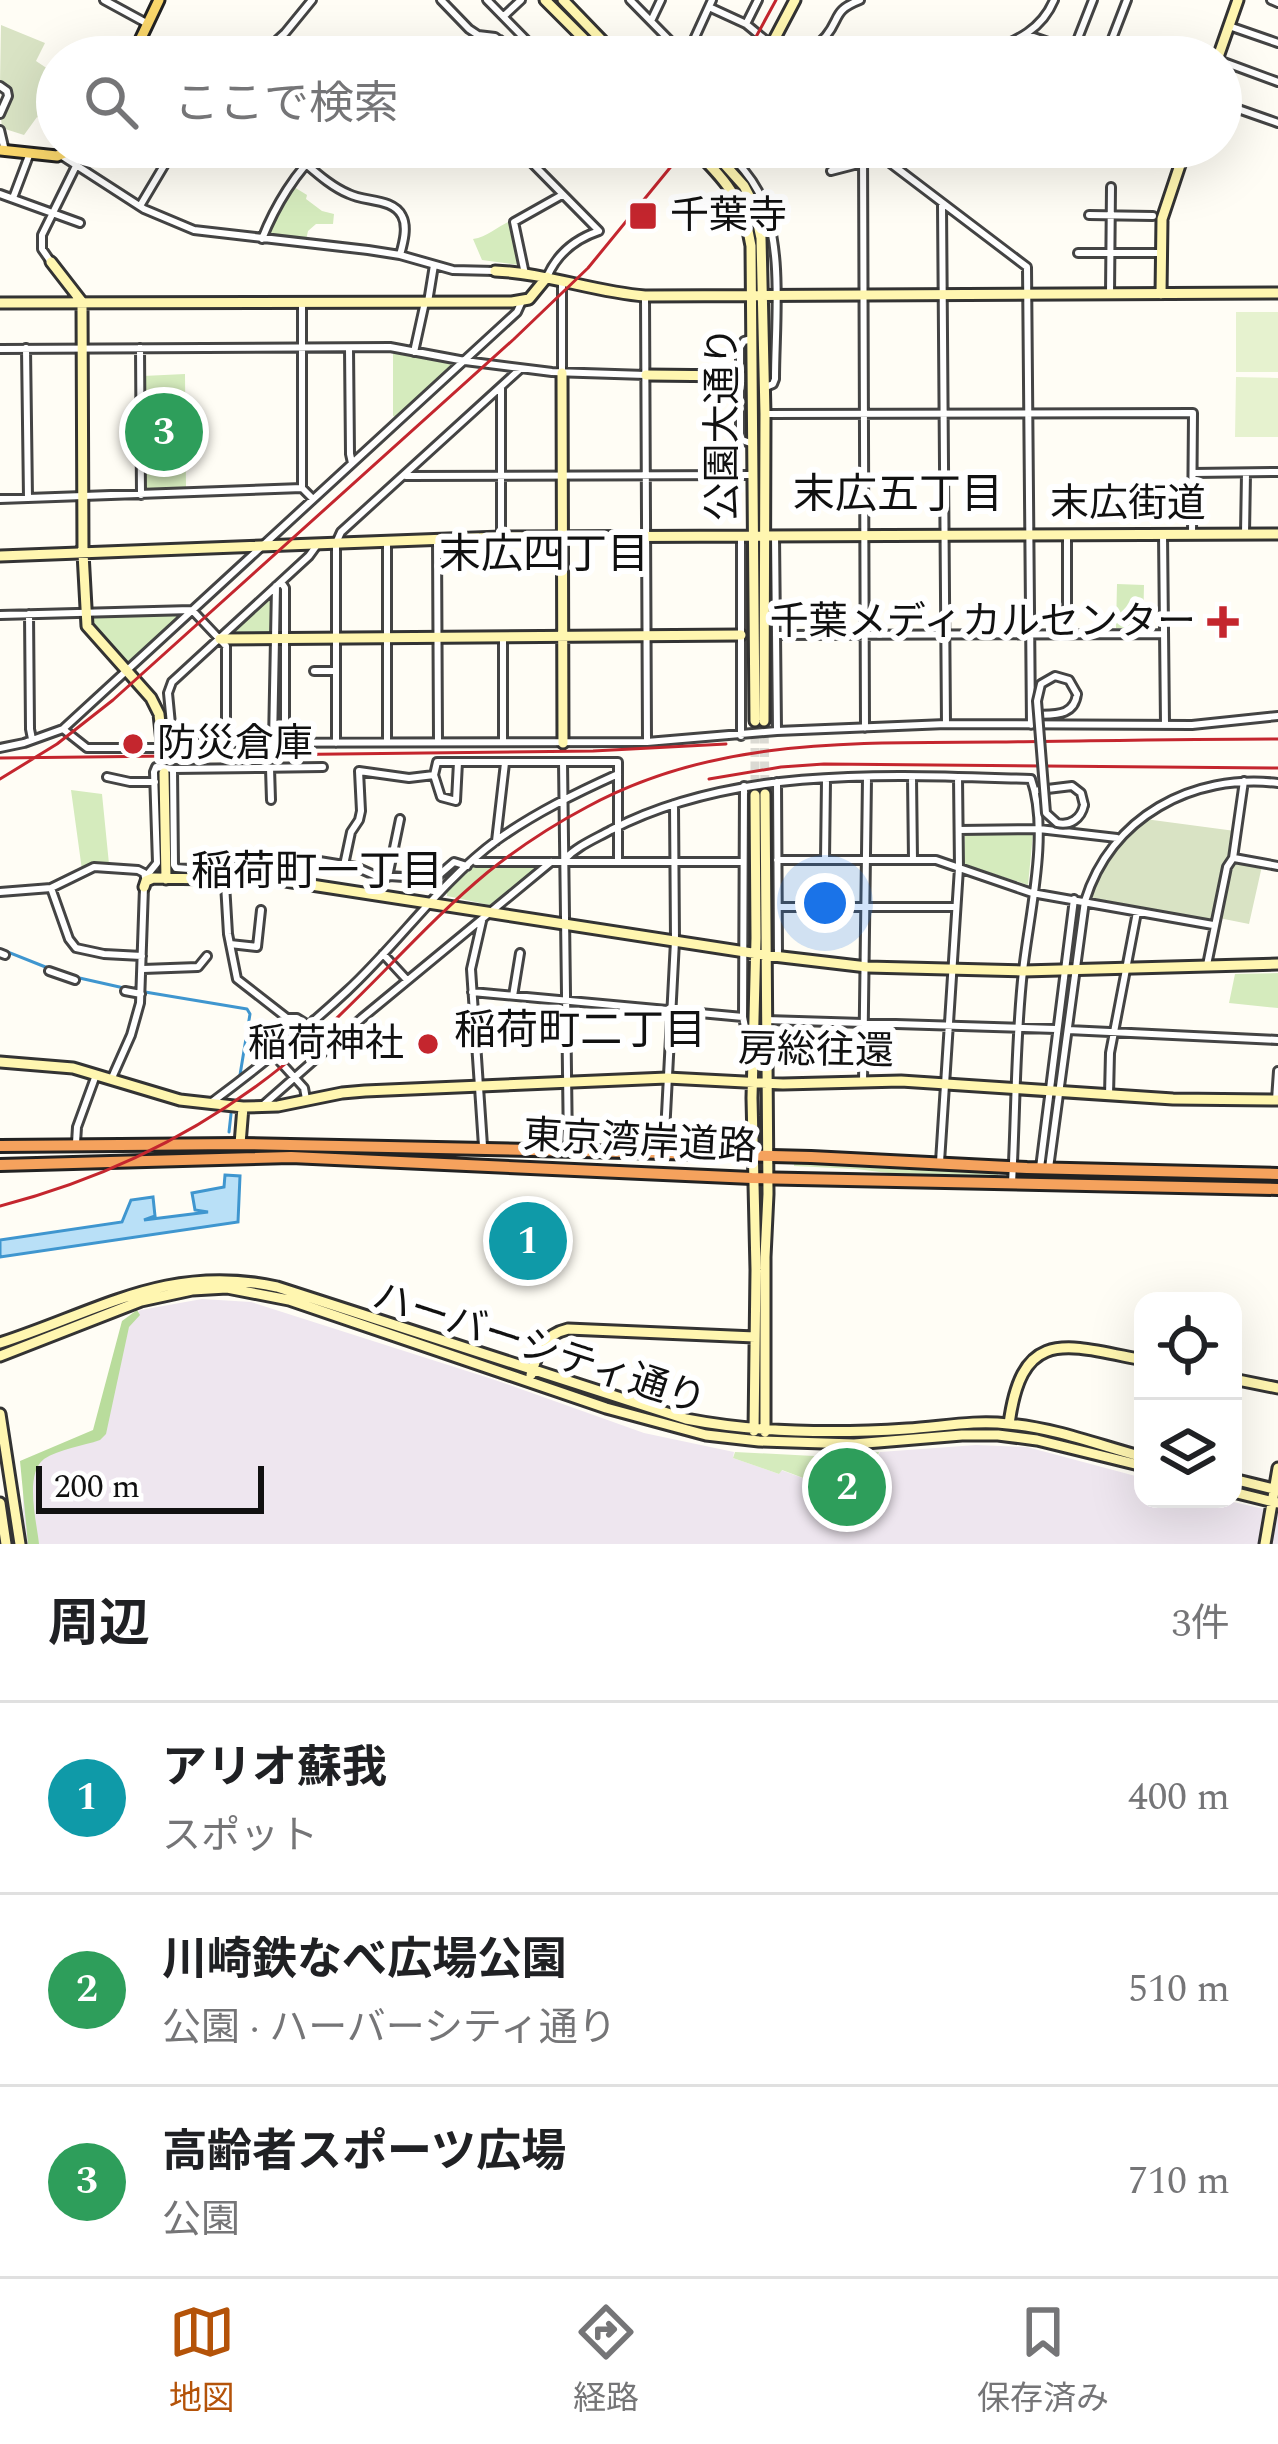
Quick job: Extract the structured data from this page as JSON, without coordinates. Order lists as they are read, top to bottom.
{
  "streets": {
    "highway": ["東京湾岸道路"],
    "street": [
      "公園大通り",
      "末広街道",
      "房総往還",
      "ハーバーシティ通り"
    ]
  },
  "crossings": [
    ["公園大通り", "末広街道"]
  ],
  "districts": [
    "末広五丁目",
    "末広四丁目",
    "稲荷町一丁目",
    "稲荷町二丁目"
  ],
  "places": {
    "transit": ["千葉寺"],
    "health": ["千葉メディカルセンター"],
    "other": ["防災倉庫", "稲荷神社"]
  },
  "scale_bar": "200 m",
  "page": {
    "search": "ここで検索",
    "pins": ["3", "1", "2"],
    "scale": "200 m",
    "heading": ["周辺", "3件"],
    "list": [
      {
        "mark": "1",
        "name": "アリオ蘇我",
        "note": "スポット",
        "value": "400 m"
      },
      {
        "mark": "2",
        "name": "川崎鉄なべ広場公園",
        "note": "公園 · ハーバーシティ通り",
        "value": "510 m"
      },
      {
        "mark": "3",
        "name": "高齢者スポーツ広場",
        "note": "公園",
        "value": "710 m"
      }
    ],
    "nav": ["地図", "経路", "保存済み"]
  }
}
